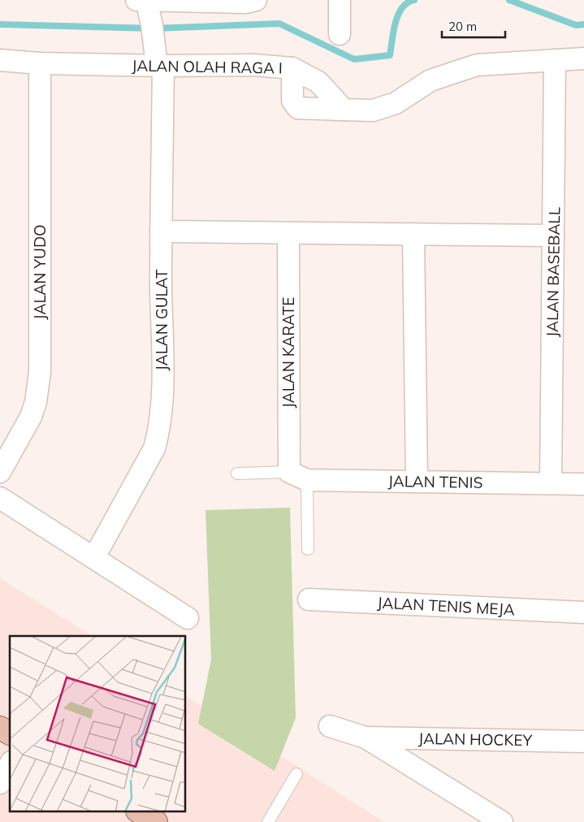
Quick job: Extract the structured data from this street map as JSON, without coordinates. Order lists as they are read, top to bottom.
{
  "streets": {
    "street": [
      "JALAN OLAH RAGA I",
      "JALAN YUDO",
      "JALAN BASEBALL",
      "JALAN GULAT",
      "JALAN KARATE",
      "JALAN TENIS",
      "JALAN TENIS MEJA",
      "JALAN HOCKEY"
    ]
  },
  "crossings": [
    ["JALAN OLAH RAGA I", "JALAN YUDO"],
    ["JALAN OLAH RAGA I", "JALAN GULAT"],
    ["JALAN BASEBALL", "JALAN TENIS"],
    ["JALAN KARATE", "JALAN TENIS"]
  ],
  "scale_bar": "20 m"
}
